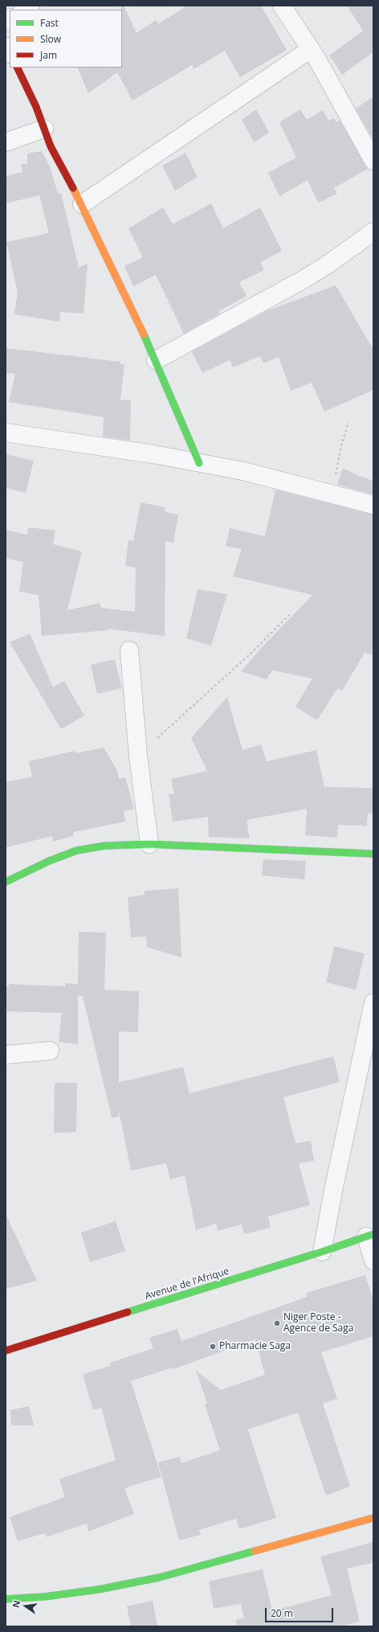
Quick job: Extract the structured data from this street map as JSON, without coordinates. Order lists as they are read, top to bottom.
{
  "streets": {
    "street": ["Avenue de l'Afrique"]
  },
  "places": ["Niger Poste - Agence de Saga", "Pharmacie Saga"],
  "legend": ["Fast", "Slow", "Jam"],
  "scale_bar": "20 m",
  "north": "left"
}
